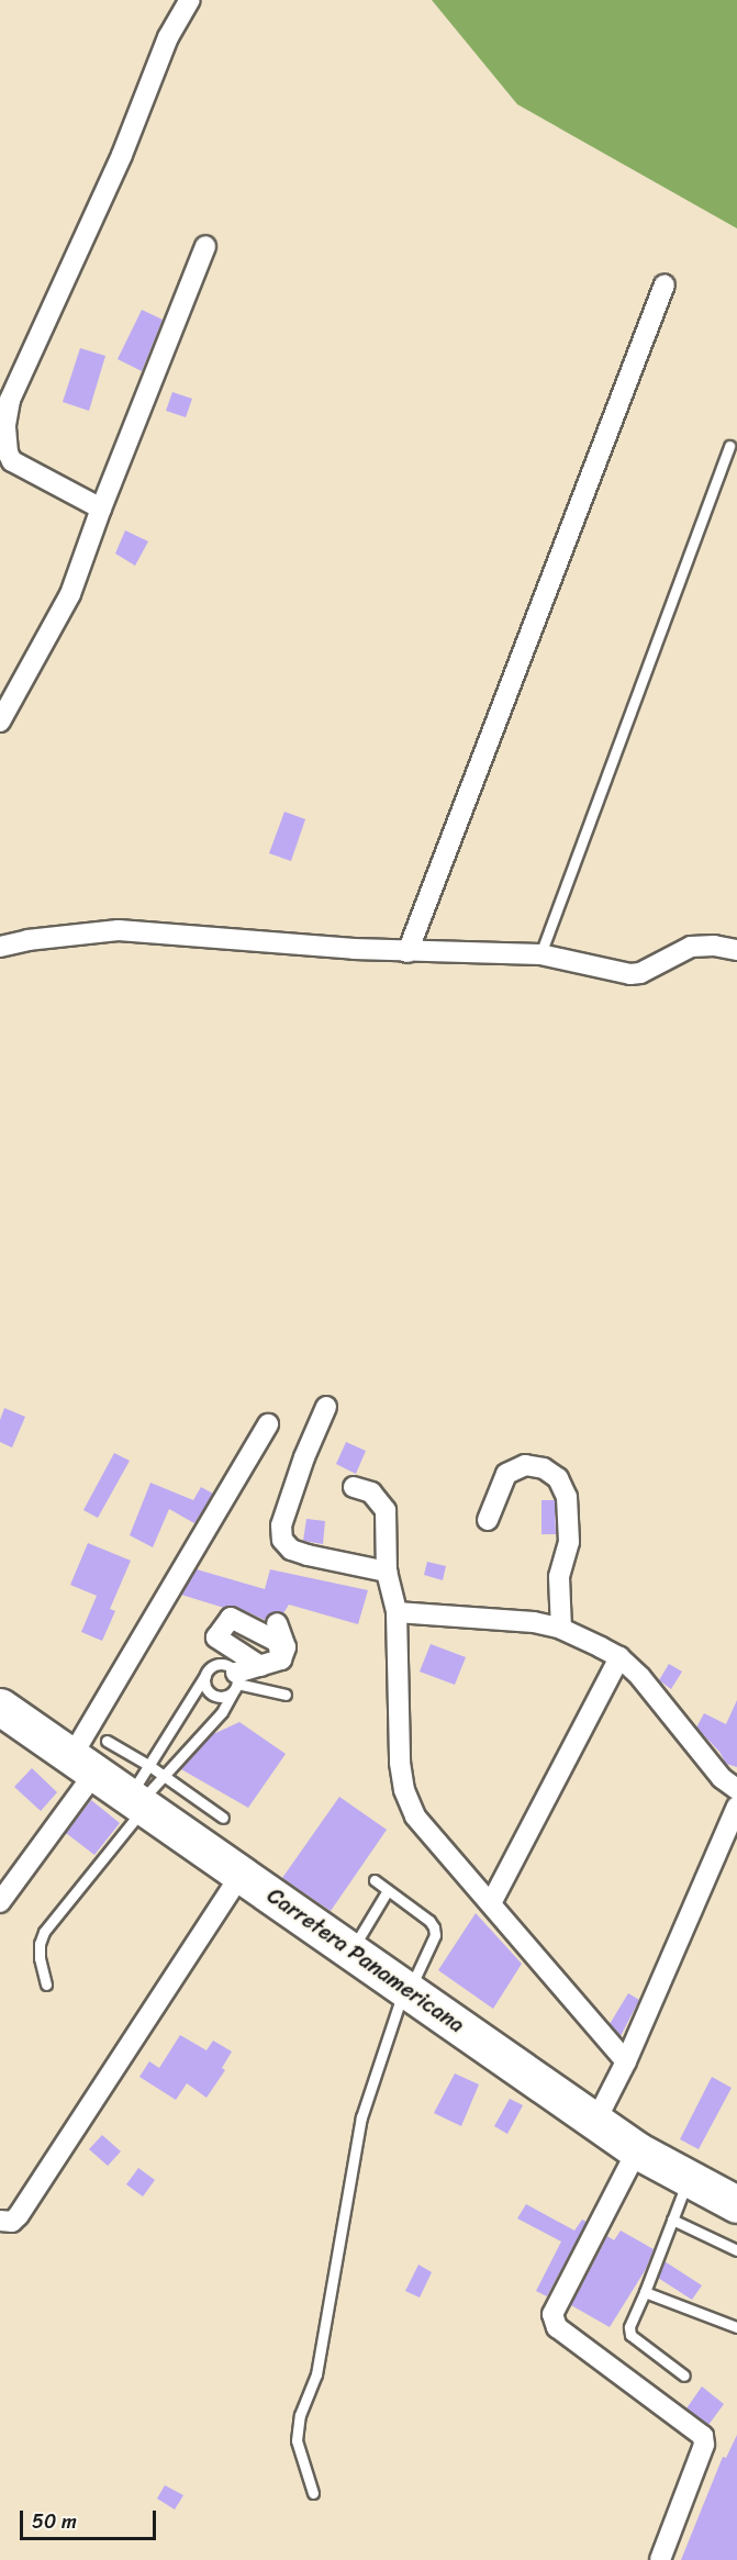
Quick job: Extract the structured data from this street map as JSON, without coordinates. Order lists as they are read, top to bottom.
{
  "streets": {
    "highway": ["Carretera Panamericana"]
  },
  "scale_bar": "50 m"
}
